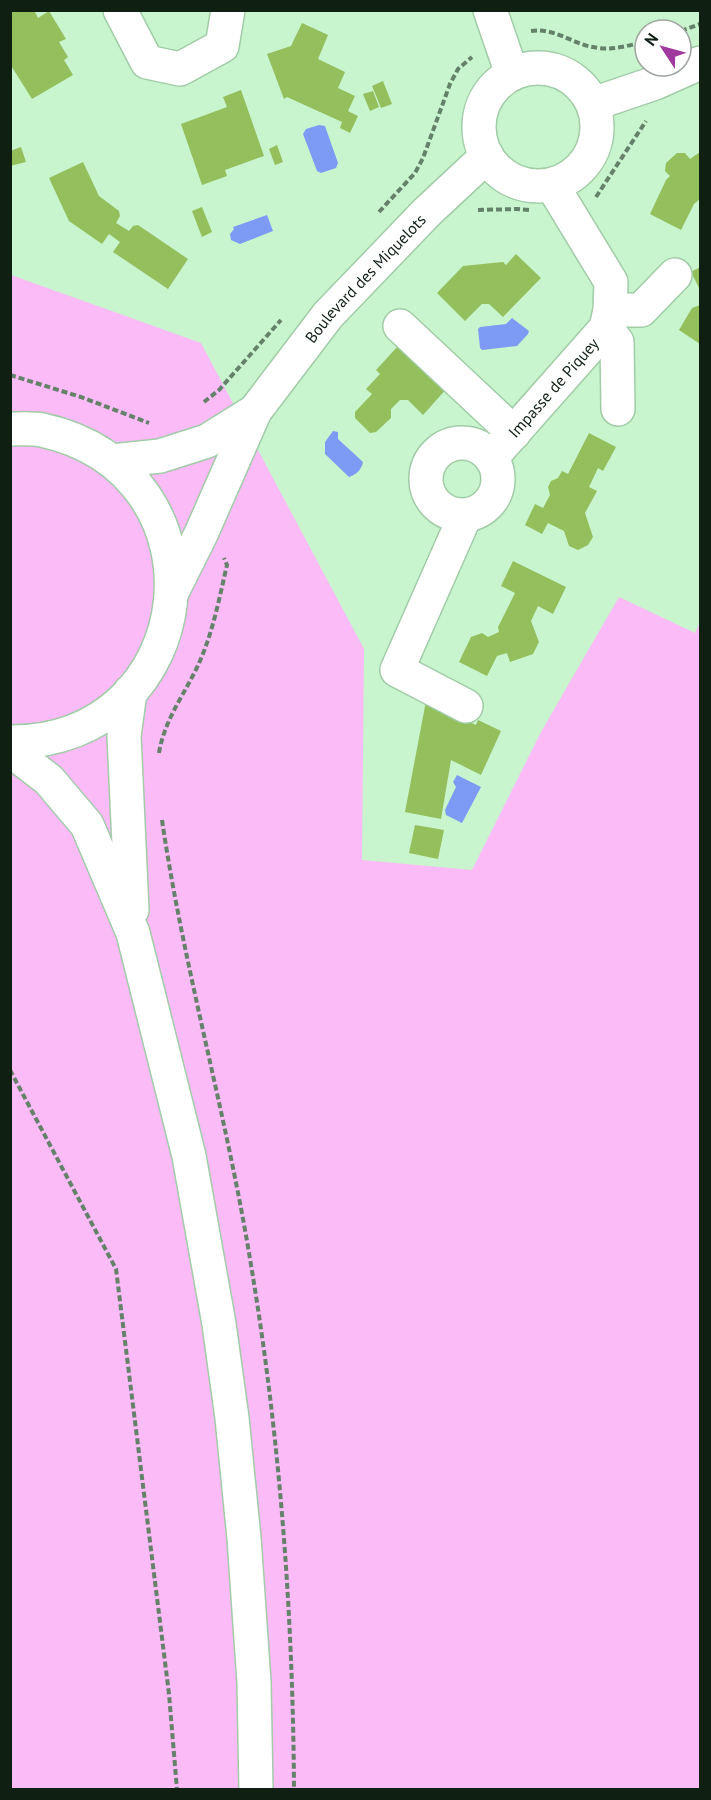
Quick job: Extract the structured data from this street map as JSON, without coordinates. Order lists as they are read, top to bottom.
{
  "streets": {
    "main road": ["Boulevard des Miquelots", "Impasse de Piquey"]
  },
  "north": "top left"
}
